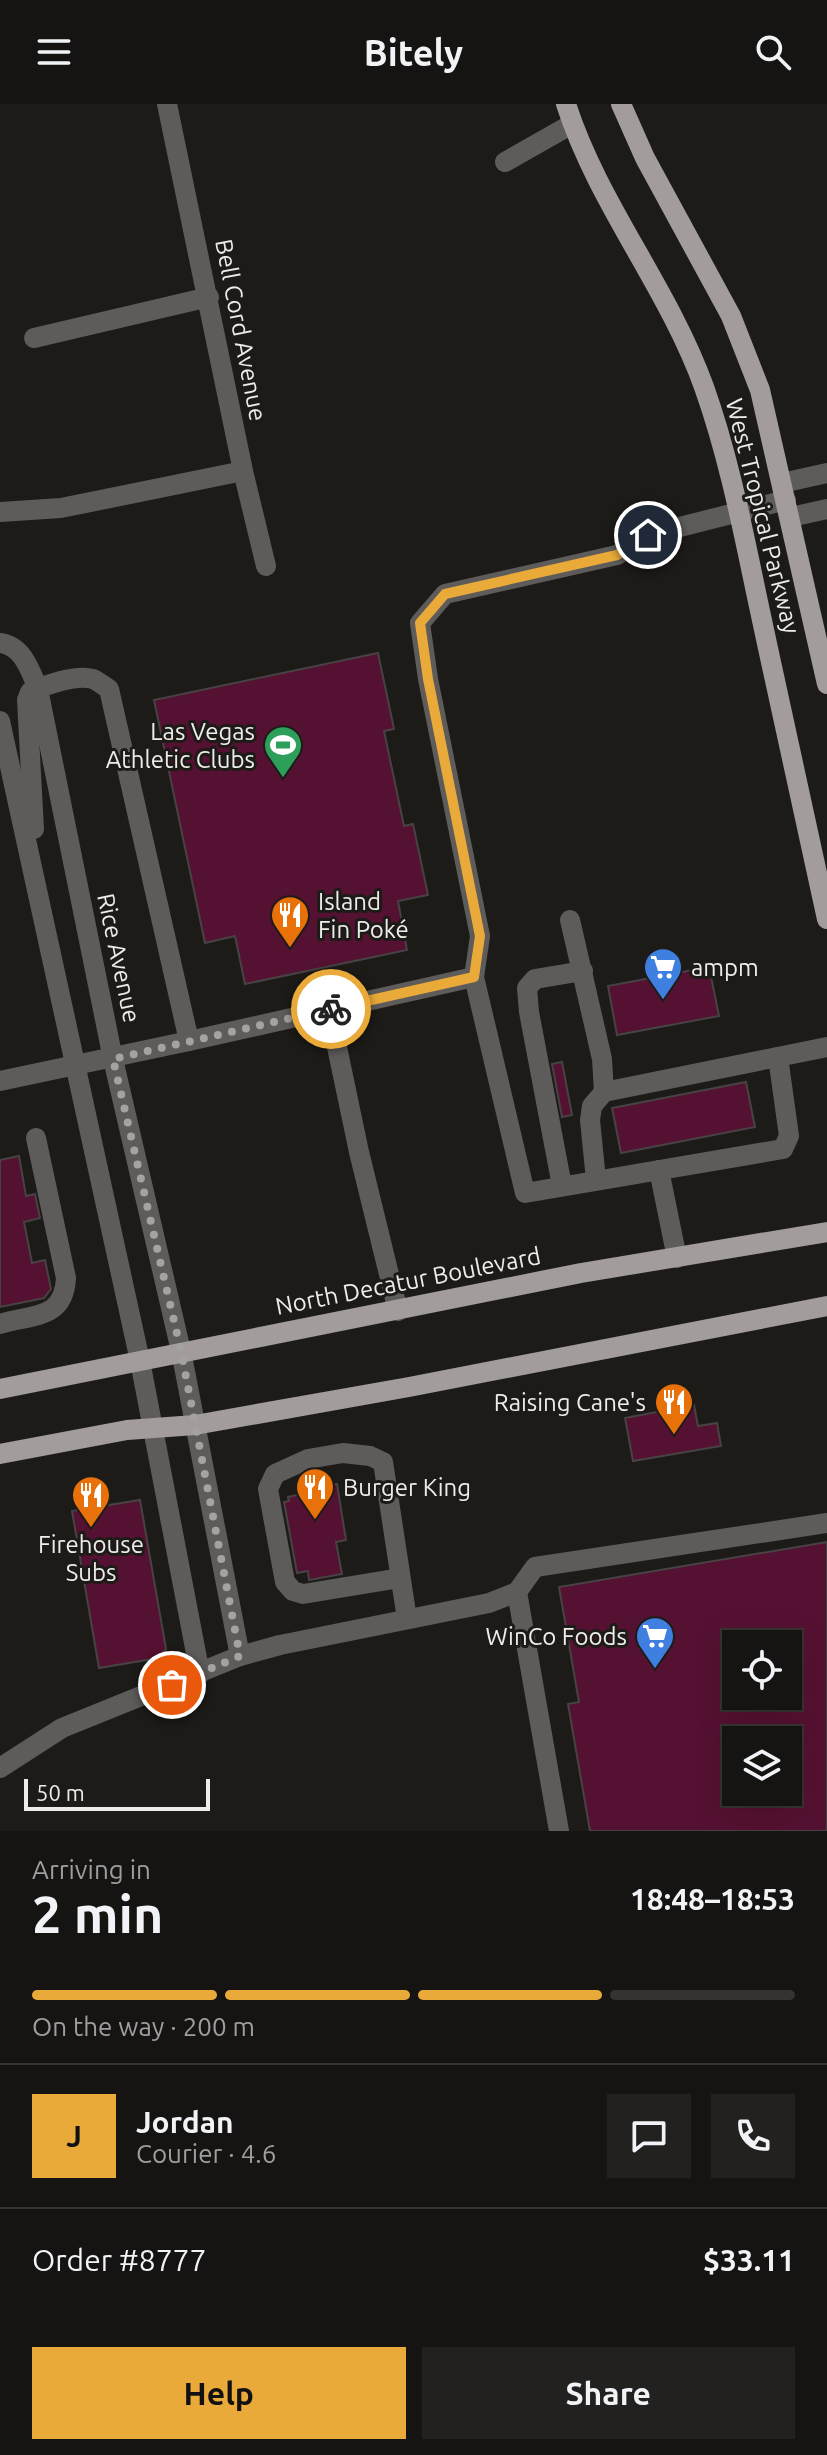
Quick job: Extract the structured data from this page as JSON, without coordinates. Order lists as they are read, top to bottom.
{
  "streets": {
    "main road": ["West Tropical Parkway", "North Decatur Boulevard"],
    "street": ["Bell Cord Avenue", "Rice Avenue"]
  },
  "crossings": [
    ["Rice Avenue", "North Decatur Boulevard"]
  ],
  "places": {
    "sports": ["Las Vegas Athletic Clubs"],
    "restaurant": [
      "Island Fin Poké",
      "Raising Cane's",
      "Burger King",
      "Firehouse Subs"
    ],
    "supermarket": ["ampm", "WinCo Foods"]
  },
  "scale_bar": "50 m",
  "page": {
    "header": "Bitely",
    "scale": "50 m",
    "heading": ["2 min", "Arriving in", "18:48–18:53"],
    "panel": [
      "Jordan",
      "Courier · 4.6",
      "Order #8777",
      "$33.11"
    ],
    "bar": "On the way · 200 m",
    "round": "J",
    "buttons": ["Help", "Share"]
  }
}
